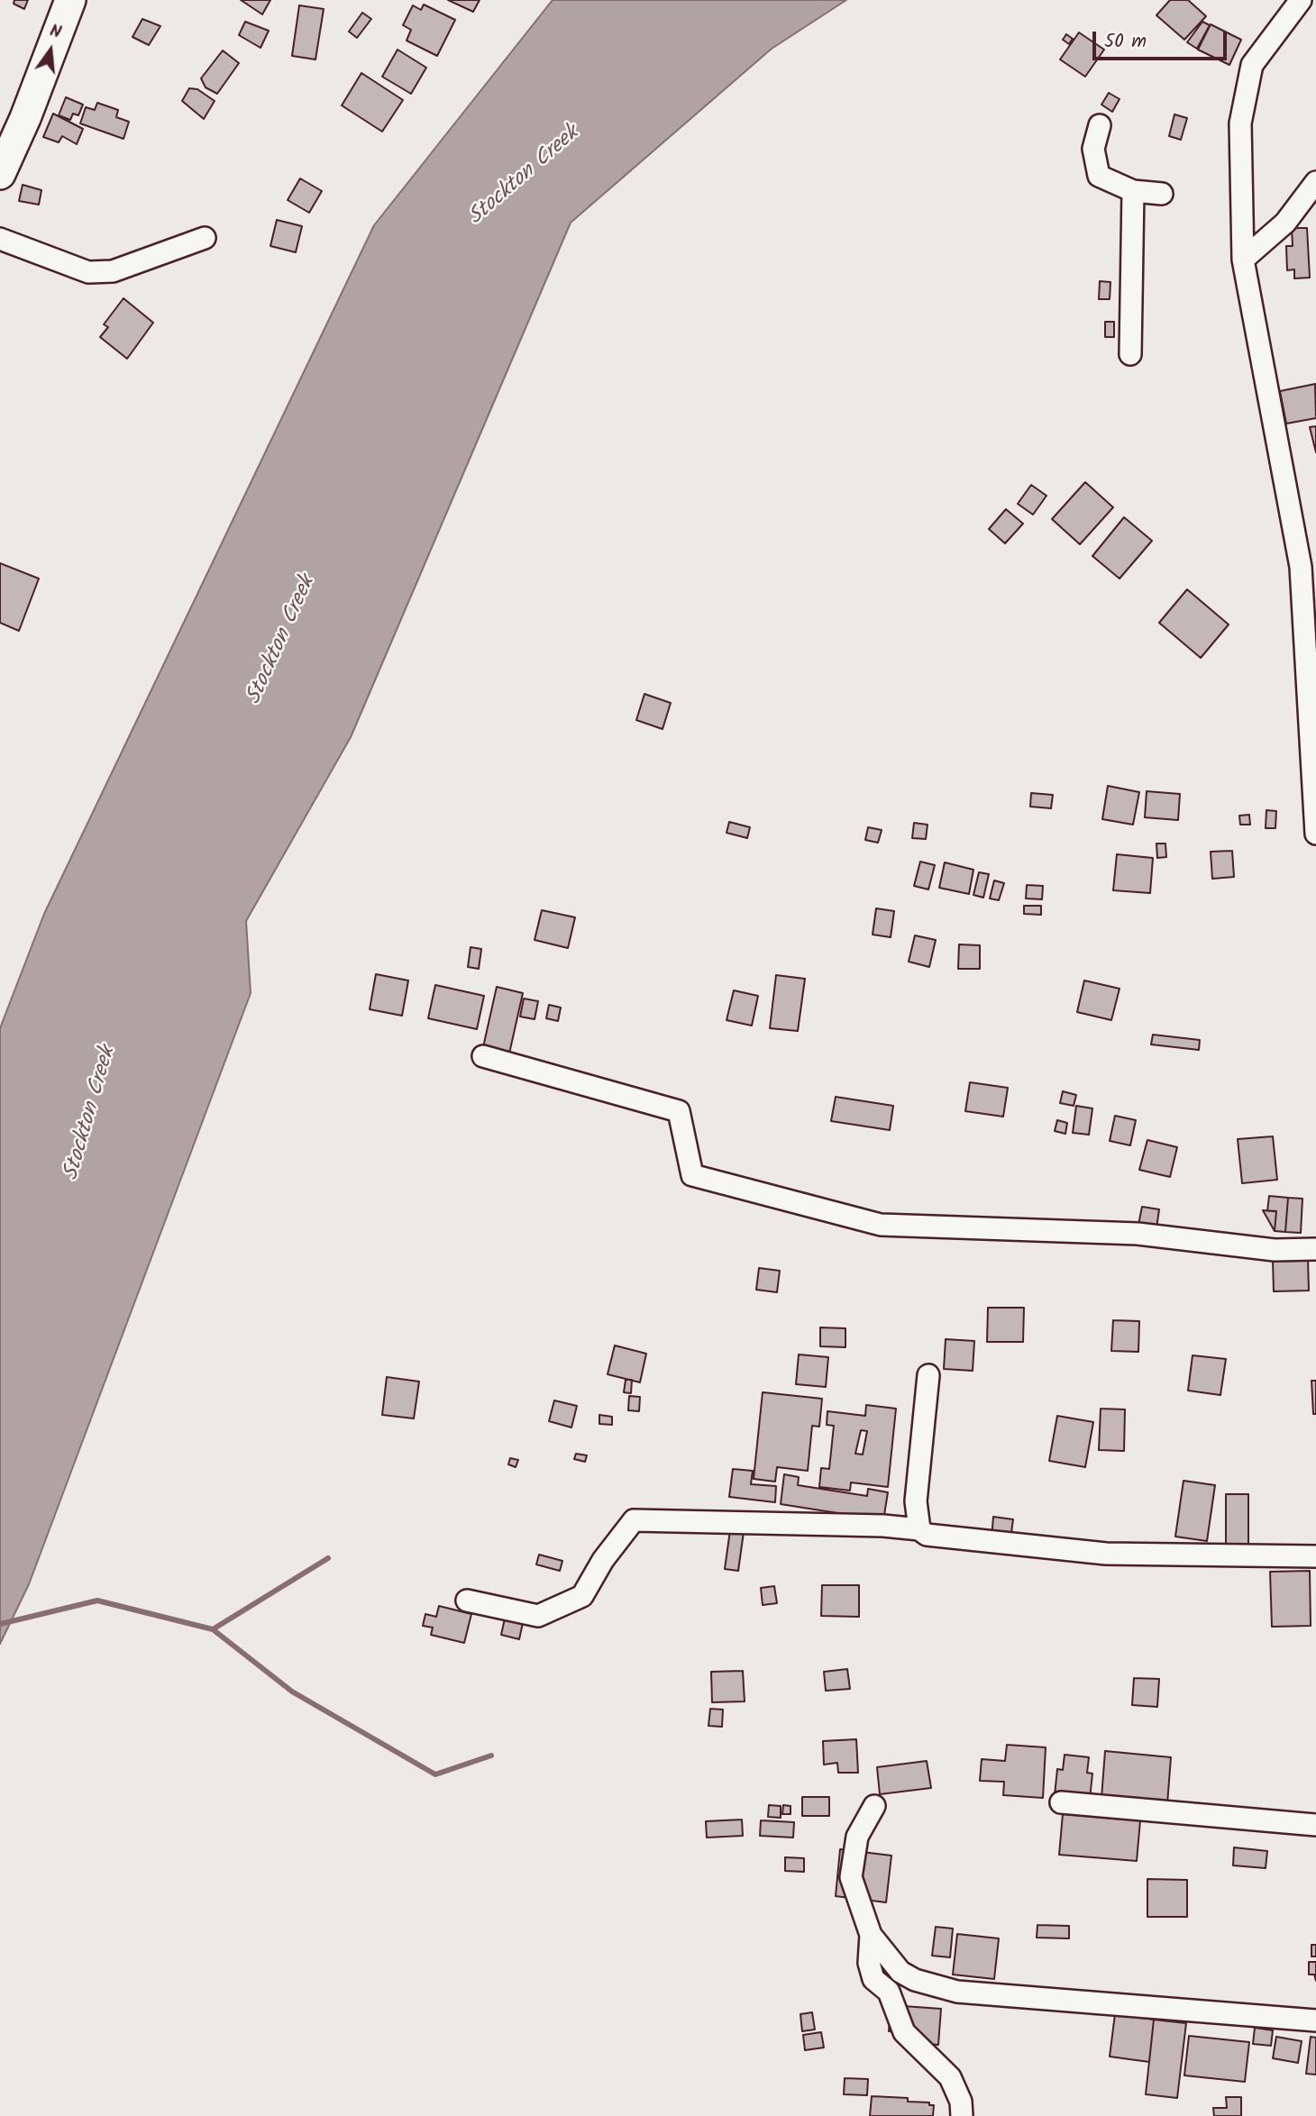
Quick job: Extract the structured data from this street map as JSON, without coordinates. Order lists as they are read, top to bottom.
{
  "water": ["Stockton Creek"],
  "scale_bar": "50 m",
  "north": "top"
}
